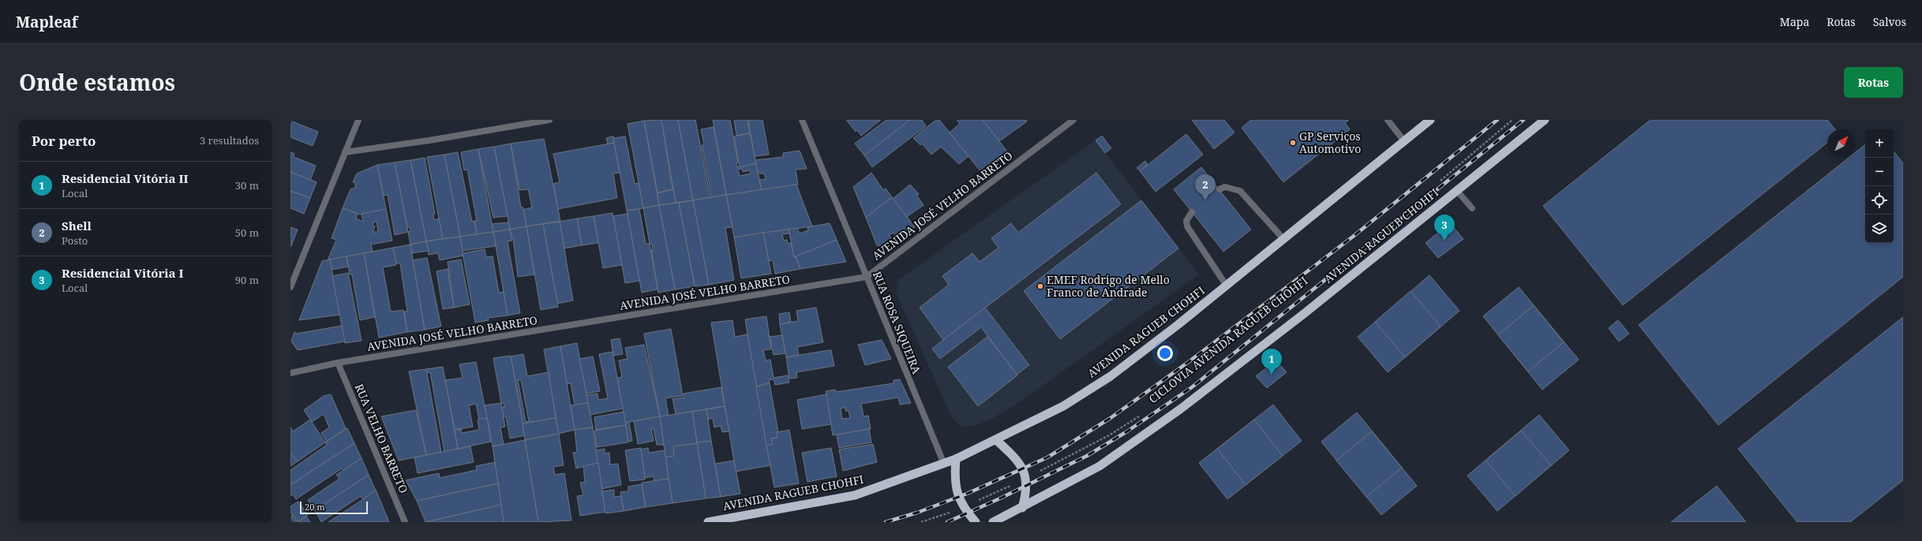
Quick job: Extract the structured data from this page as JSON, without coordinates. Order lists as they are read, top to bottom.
{
  "streets": {
    "highway": ["AVENIDA RAGUEB CHOHFI"],
    "street": ["AVENIDA JOSÉ VELHO BARRETO", "RUA ROSA SIQUEIRA", "RUA VELHO BARRETO"]
  },
  "crossings": [
    ["AVENIDA JOSÉ VELHO BARRETO", "RUA ROSA SIQUEIRA"],
    ["AVENIDA JOSÉ VELHO BARRETO", "RUA VELHO BARRETO"],
    ["AVENIDA RAGUEB CHOHFI", "RUA ROSA SIQUEIRA"]
  ],
  "places": ["GP Serviços Automotivo", "EMEF Rodrigo de Mello Franco de Andrade"],
  "scale_bar": "20 m",
  "north": "top right",
  "page": {
    "header": "Mapleaf",
    "nav": ["Mapa", "Rotas", "Salvos"],
    "title": "Onde estamos",
    "buttons": "Rotas",
    "heading": ["Por perto", "3 resultados"],
    "map_buttons": ["+", "−"],
    "list": [
      {
        "mark": "1",
        "name": "Residencial Vitória II",
        "note": "Local",
        "value": "30 m"
      },
      {
        "mark": "2",
        "name": "Shell",
        "note": "Posto",
        "value": "50 m"
      },
      {
        "mark": "3",
        "name": "Residencial Vitória I",
        "note": "Local",
        "value": "90 m"
      }
    ],
    "pins": ["2", "3", "1"],
    "scale": "20 m"
  }
}
